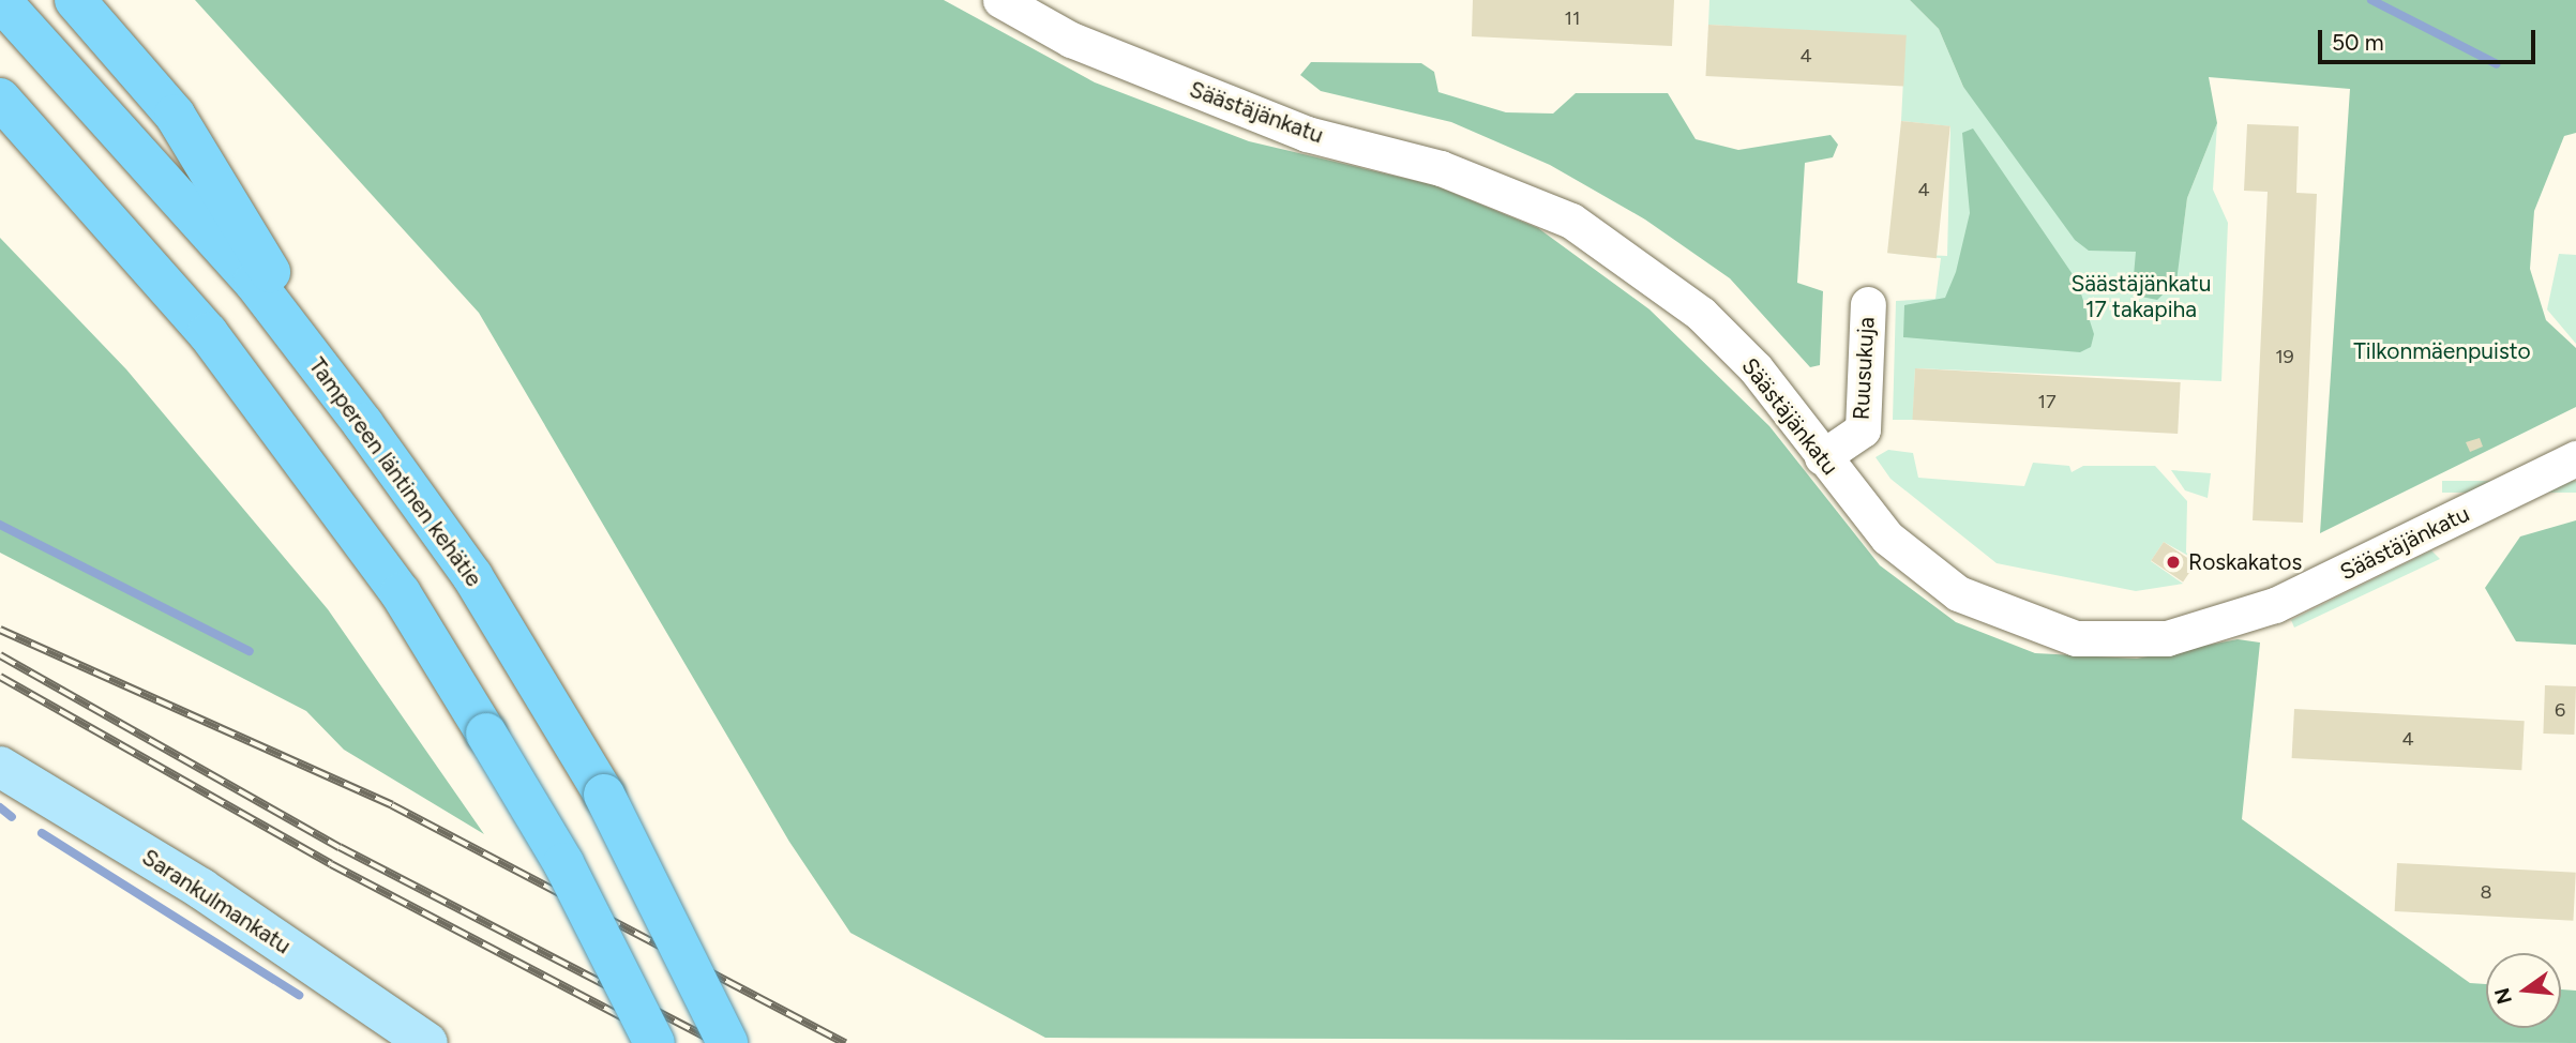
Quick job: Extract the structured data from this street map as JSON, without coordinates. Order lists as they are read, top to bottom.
{
  "streets": {
    "highway": ["Tampereen läntinen kehätie"],
    "main road": ["Sarankulmankatu"],
    "street": ["Säästäjänkatu", "Ruusukuja"]
  },
  "crossings": [
    ["Säästäjänkatu", "Ruusukuja"]
  ],
  "parks": ["Säästäjänkatu 17 takapiha", "Tilkonmäenpuisto"],
  "places": ["Roskakatos"],
  "house_numbers": [
    "11",
    "4",
    "4",
    "19",
    "17",
    "6",
    "4",
    "8"
  ],
  "scale_bar": "50 m",
  "north": "left"
}
